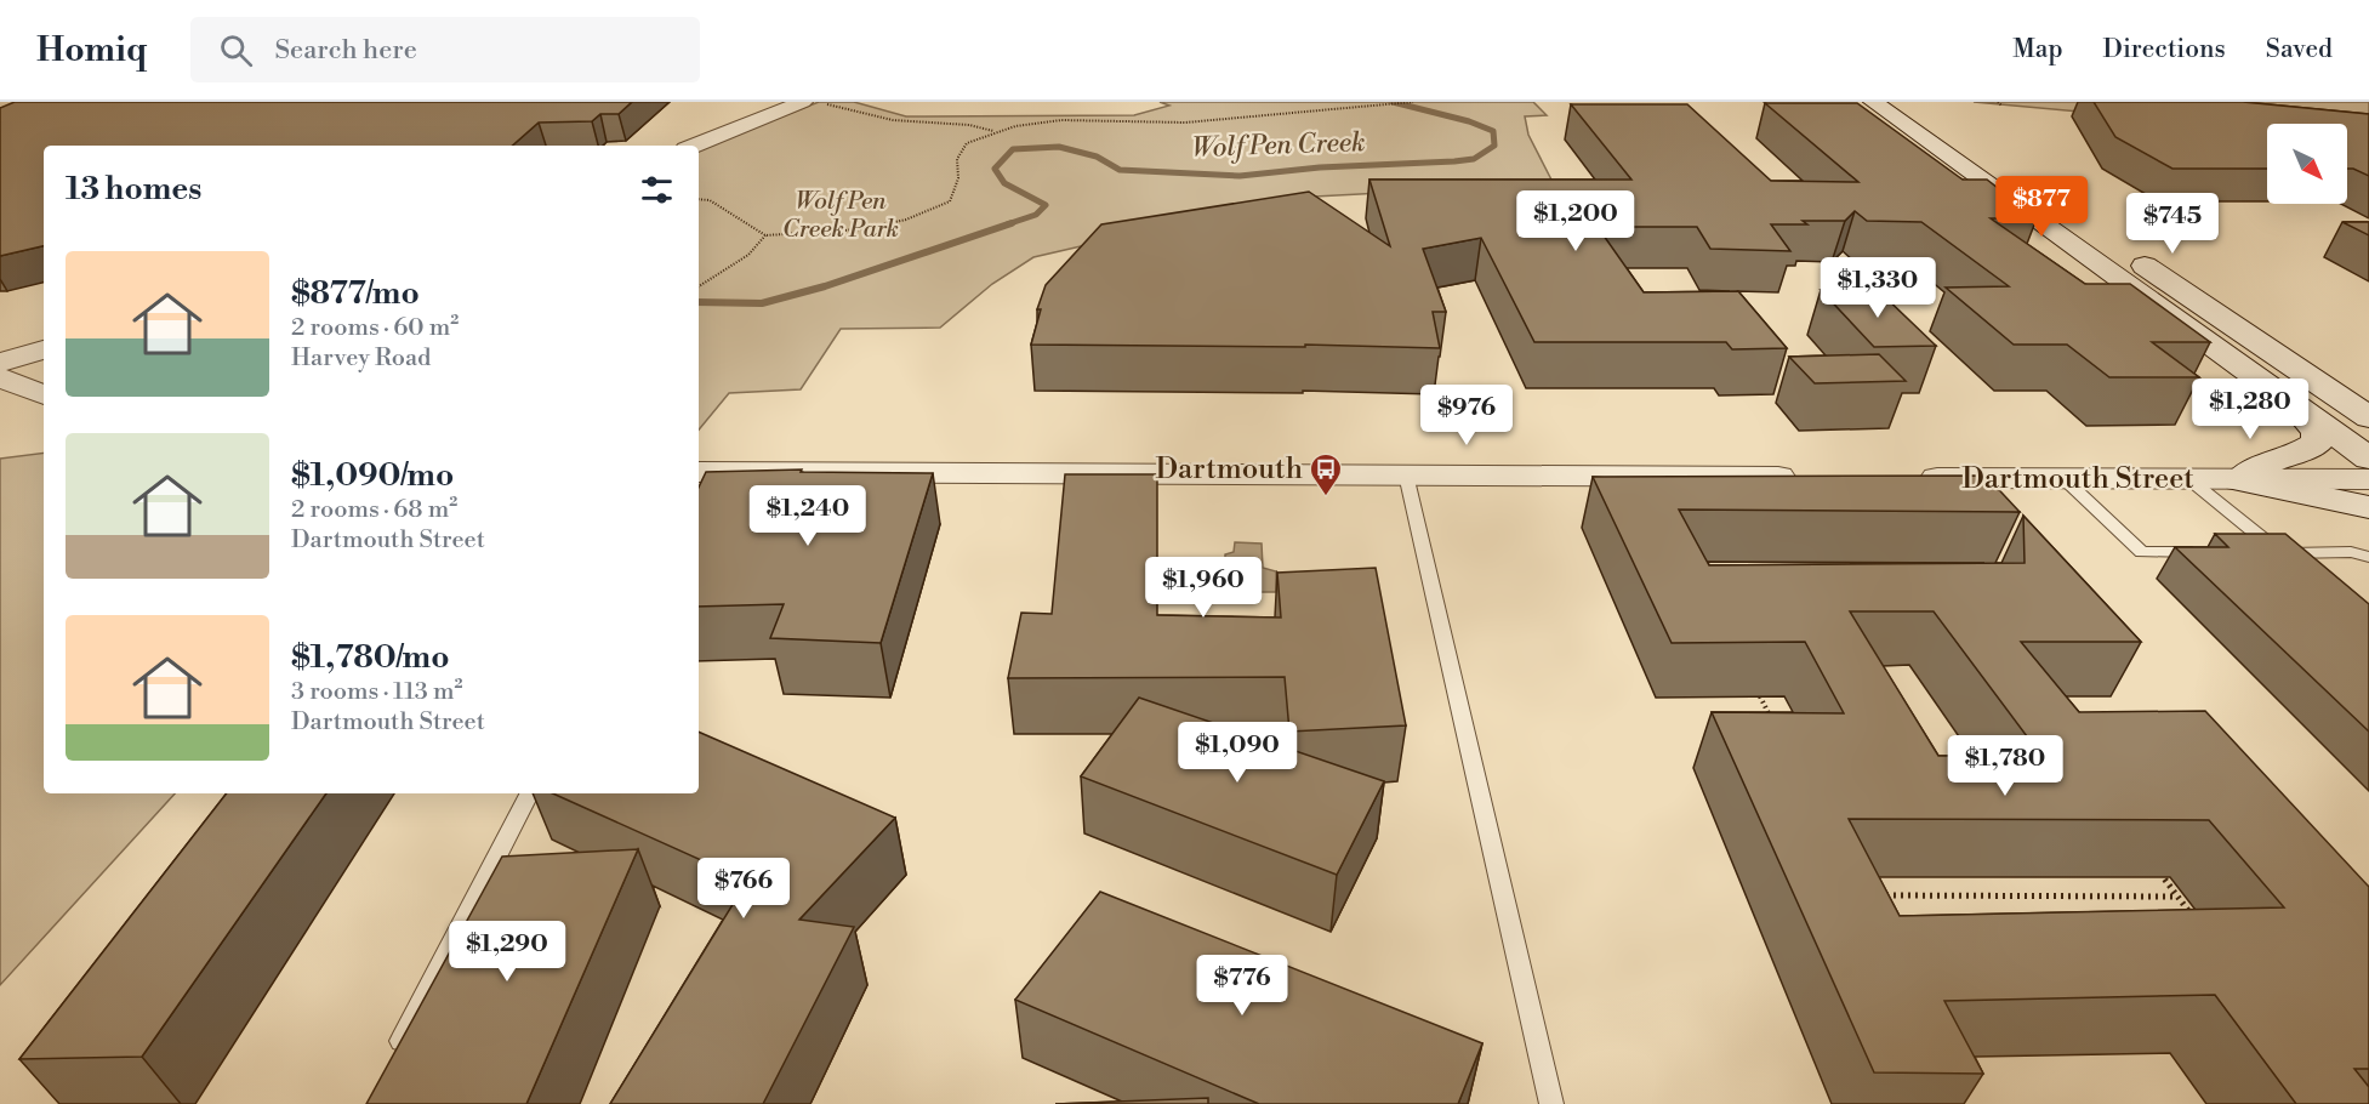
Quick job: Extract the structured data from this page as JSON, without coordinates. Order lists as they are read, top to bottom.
{
  "streets": {
    "street": ["Dartmouth Street"]
  },
  "water": ["Wolf Pen Creek"],
  "parks": ["Wolf Pen Creek Park"],
  "places": {
    "bus stop": ["Dartmouth"]
  },
  "north": "bottom right",
  "page": {
    "header": "Homiq",
    "search": "Search here",
    "nav": ["Map", "Directions", "Saved"],
    "heading": "13 homes",
    "price": [
      "$877",
      "$1,200",
      "$745",
      "$1,330",
      "$1,280",
      "$976",
      "$1,240",
      "$1,960",
      "$1,090",
      "$1,780",
      "$766",
      "$1,290",
      "$776"
    ],
    "list": [
      {
        "name": "$877/mo",
        "note": "2 rooms · 60 m² · Harvey Road"
      },
      {
        "name": "$1,090/mo",
        "note": "2 rooms · 68 m² · Dartmouth Street"
      },
      {
        "name": "$1,780/mo",
        "note": "3 rooms · 113 m² · Dartmouth Street"
      }
    ]
  }
}
